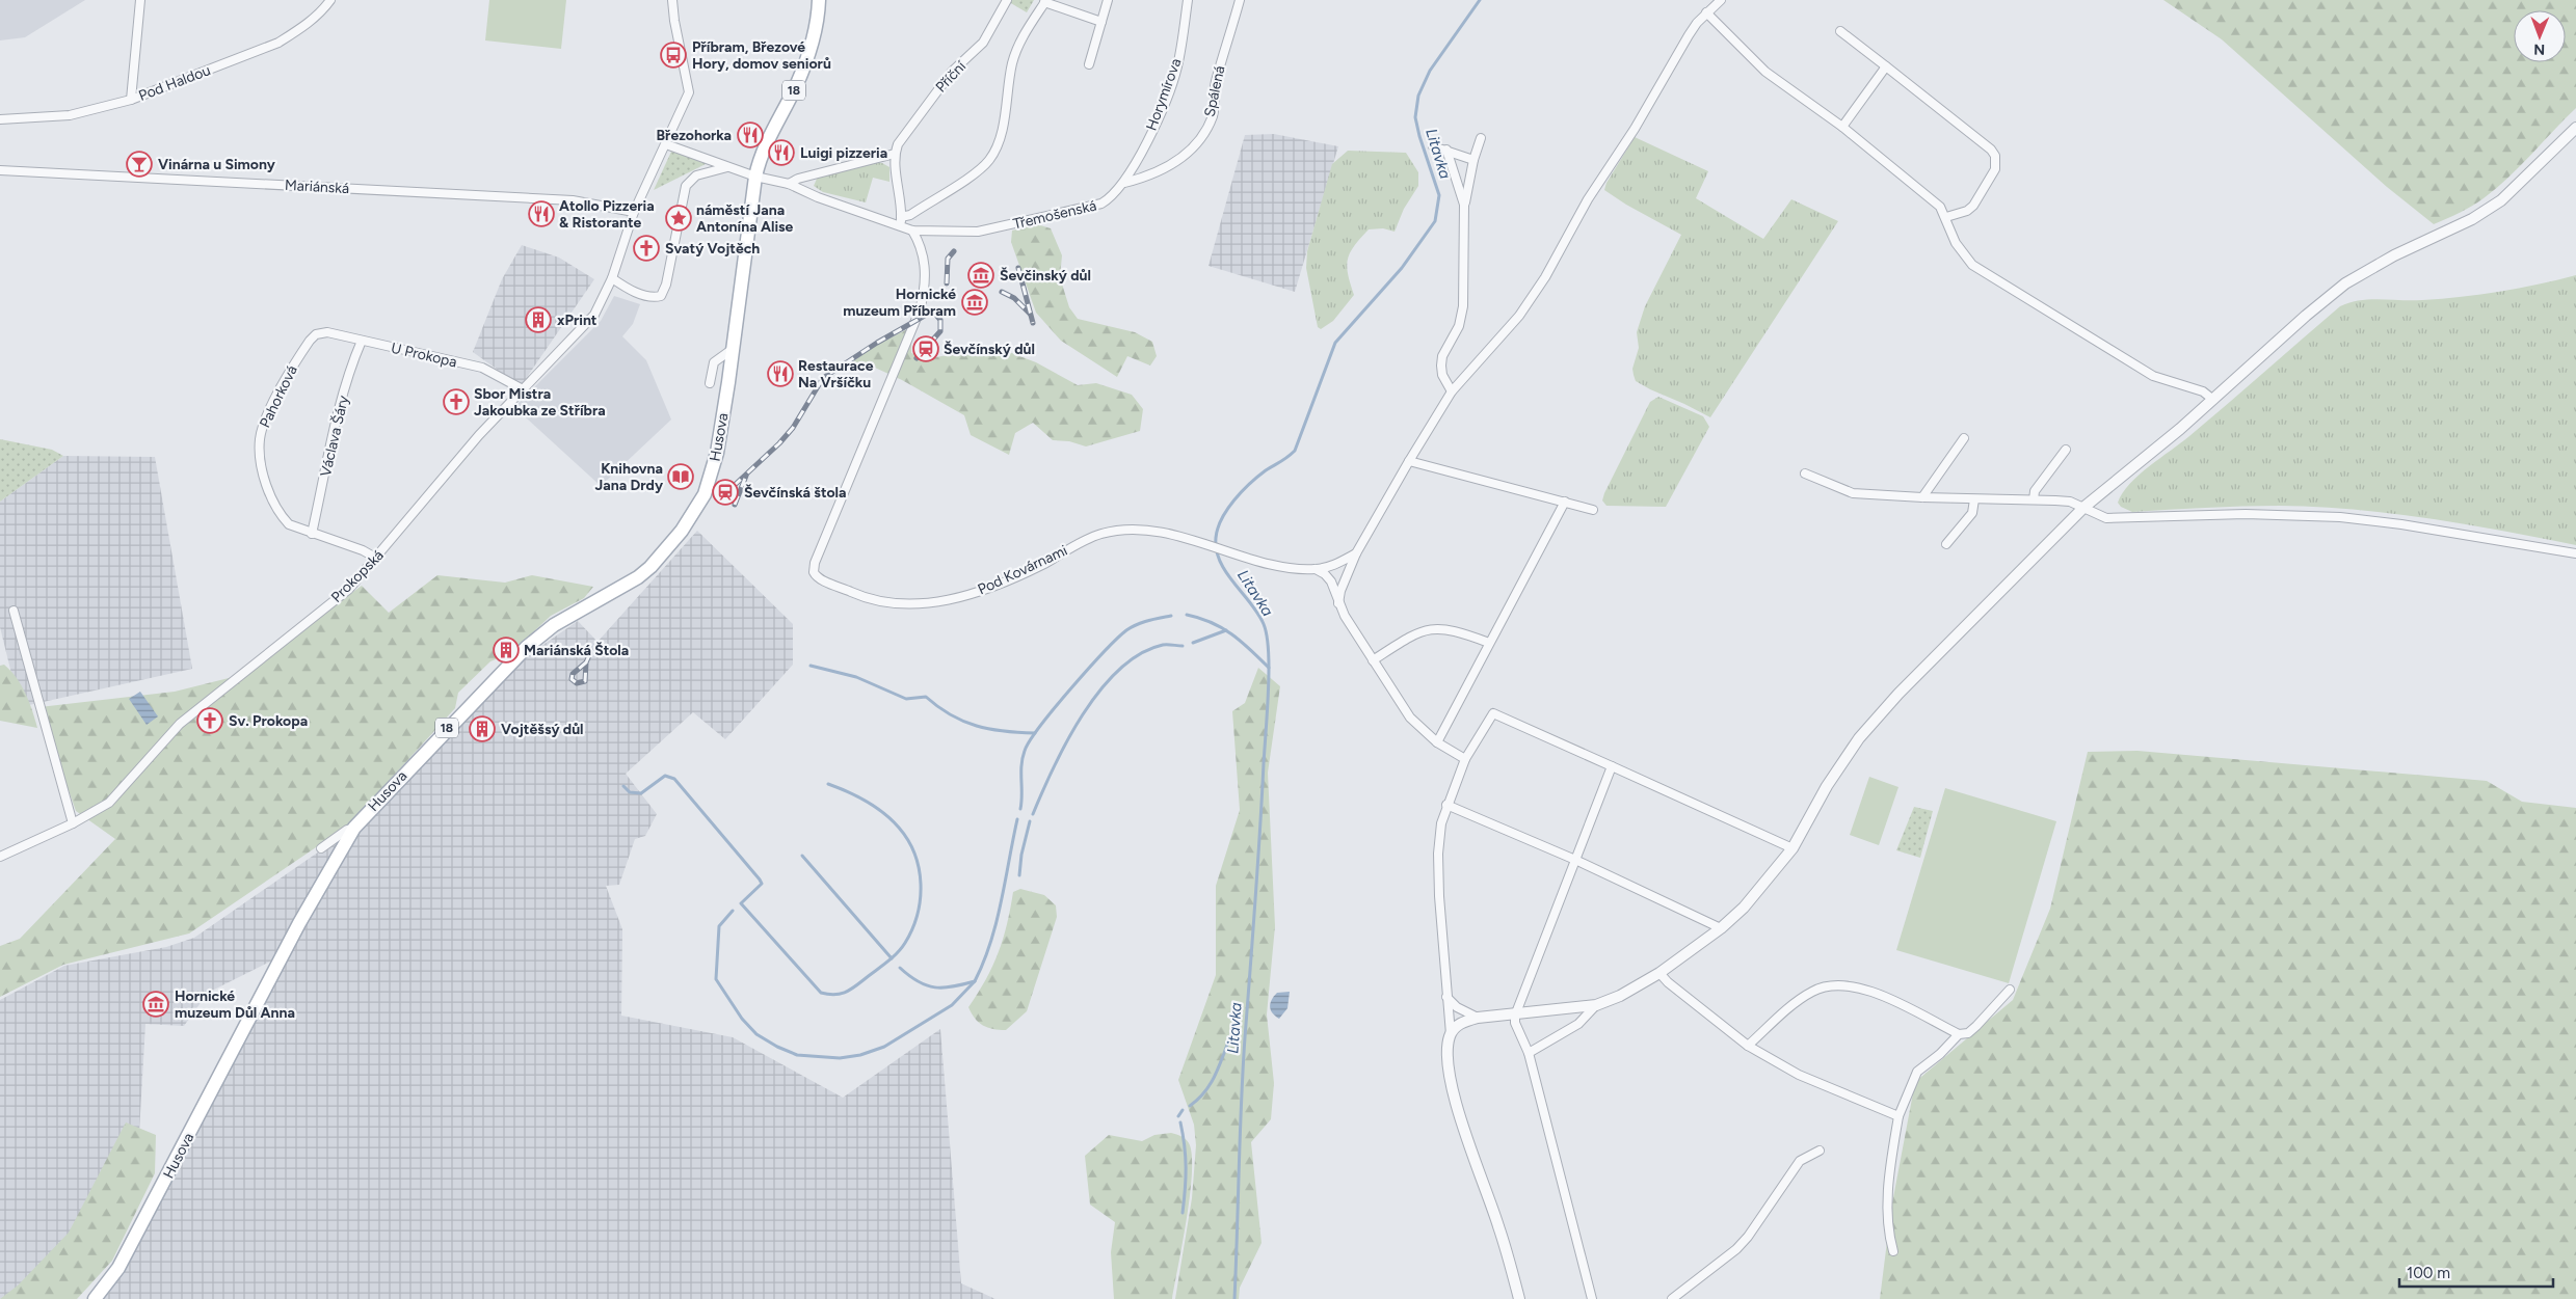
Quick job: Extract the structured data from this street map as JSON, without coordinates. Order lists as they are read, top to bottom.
{
  "streets": {
    "main road": ["18", "Husova"],
    "street": [
      "Příční",
      "Pod Haldou",
      "Spálená",
      "Horymírova",
      "Mariánská",
      "Třemošenská",
      "U Prokopa",
      "Pahorková",
      "Václava Šáry",
      "Pod Kovárnami",
      "Prokopská"
    ]
  },
  "crossings": [
    ["18", "Třemošenská"],
    ["18", "Husova"],
    ["Spálená", "Třemošenská"],
    ["Horymírova", "Třemošenská"],
    ["Mariánská", "Prokopská"],
    ["Třemošenská", "Husova"],
    ["Třemošenská", "Pod Kovárnami"],
    ["Třemošenská", "Prokopská"],
    ["U Prokopa", "Pahorková"],
    ["U Prokopa", "Václava Šáry"],
    ["U Prokopa", "Prokopská"],
    ["Pahorková", "Václava Šáry"],
    ["Pahorková", "Prokopská"]
  ],
  "water": ["Litavka"],
  "places": {
    "bus stop": ["Příbram, Březové Hory, domov seniorů"],
    "restaurant": [
      "Březohorka",
      "Luigi pizzeria",
      "Atollo Pizzeria & Ristorante",
      "Restaurace Na Vršíčku"
    ],
    "bar": ["Vinárna u Simony"],
    "place": ["náměstí Jana Antonína Alise"],
    "church": ["Svatý Vojtěch", "Sbor Mistra Jakoubka ze Stříbra", "Sv. Prokopa"],
    "museum": ["Ševčinský důl", "Hornické muzeum Příbram", "Hornické muzeum Důl Anna"],
    "building": ["xPrint", "Mariánská Štola", "Vojtěšsý důl"],
    "station": ["Ševčínský důl", "Ševčínská štola"],
    "library": ["Knihovna Jana Drdy"]
  },
  "scale_bar": "100 m",
  "north": "bottom"
}
